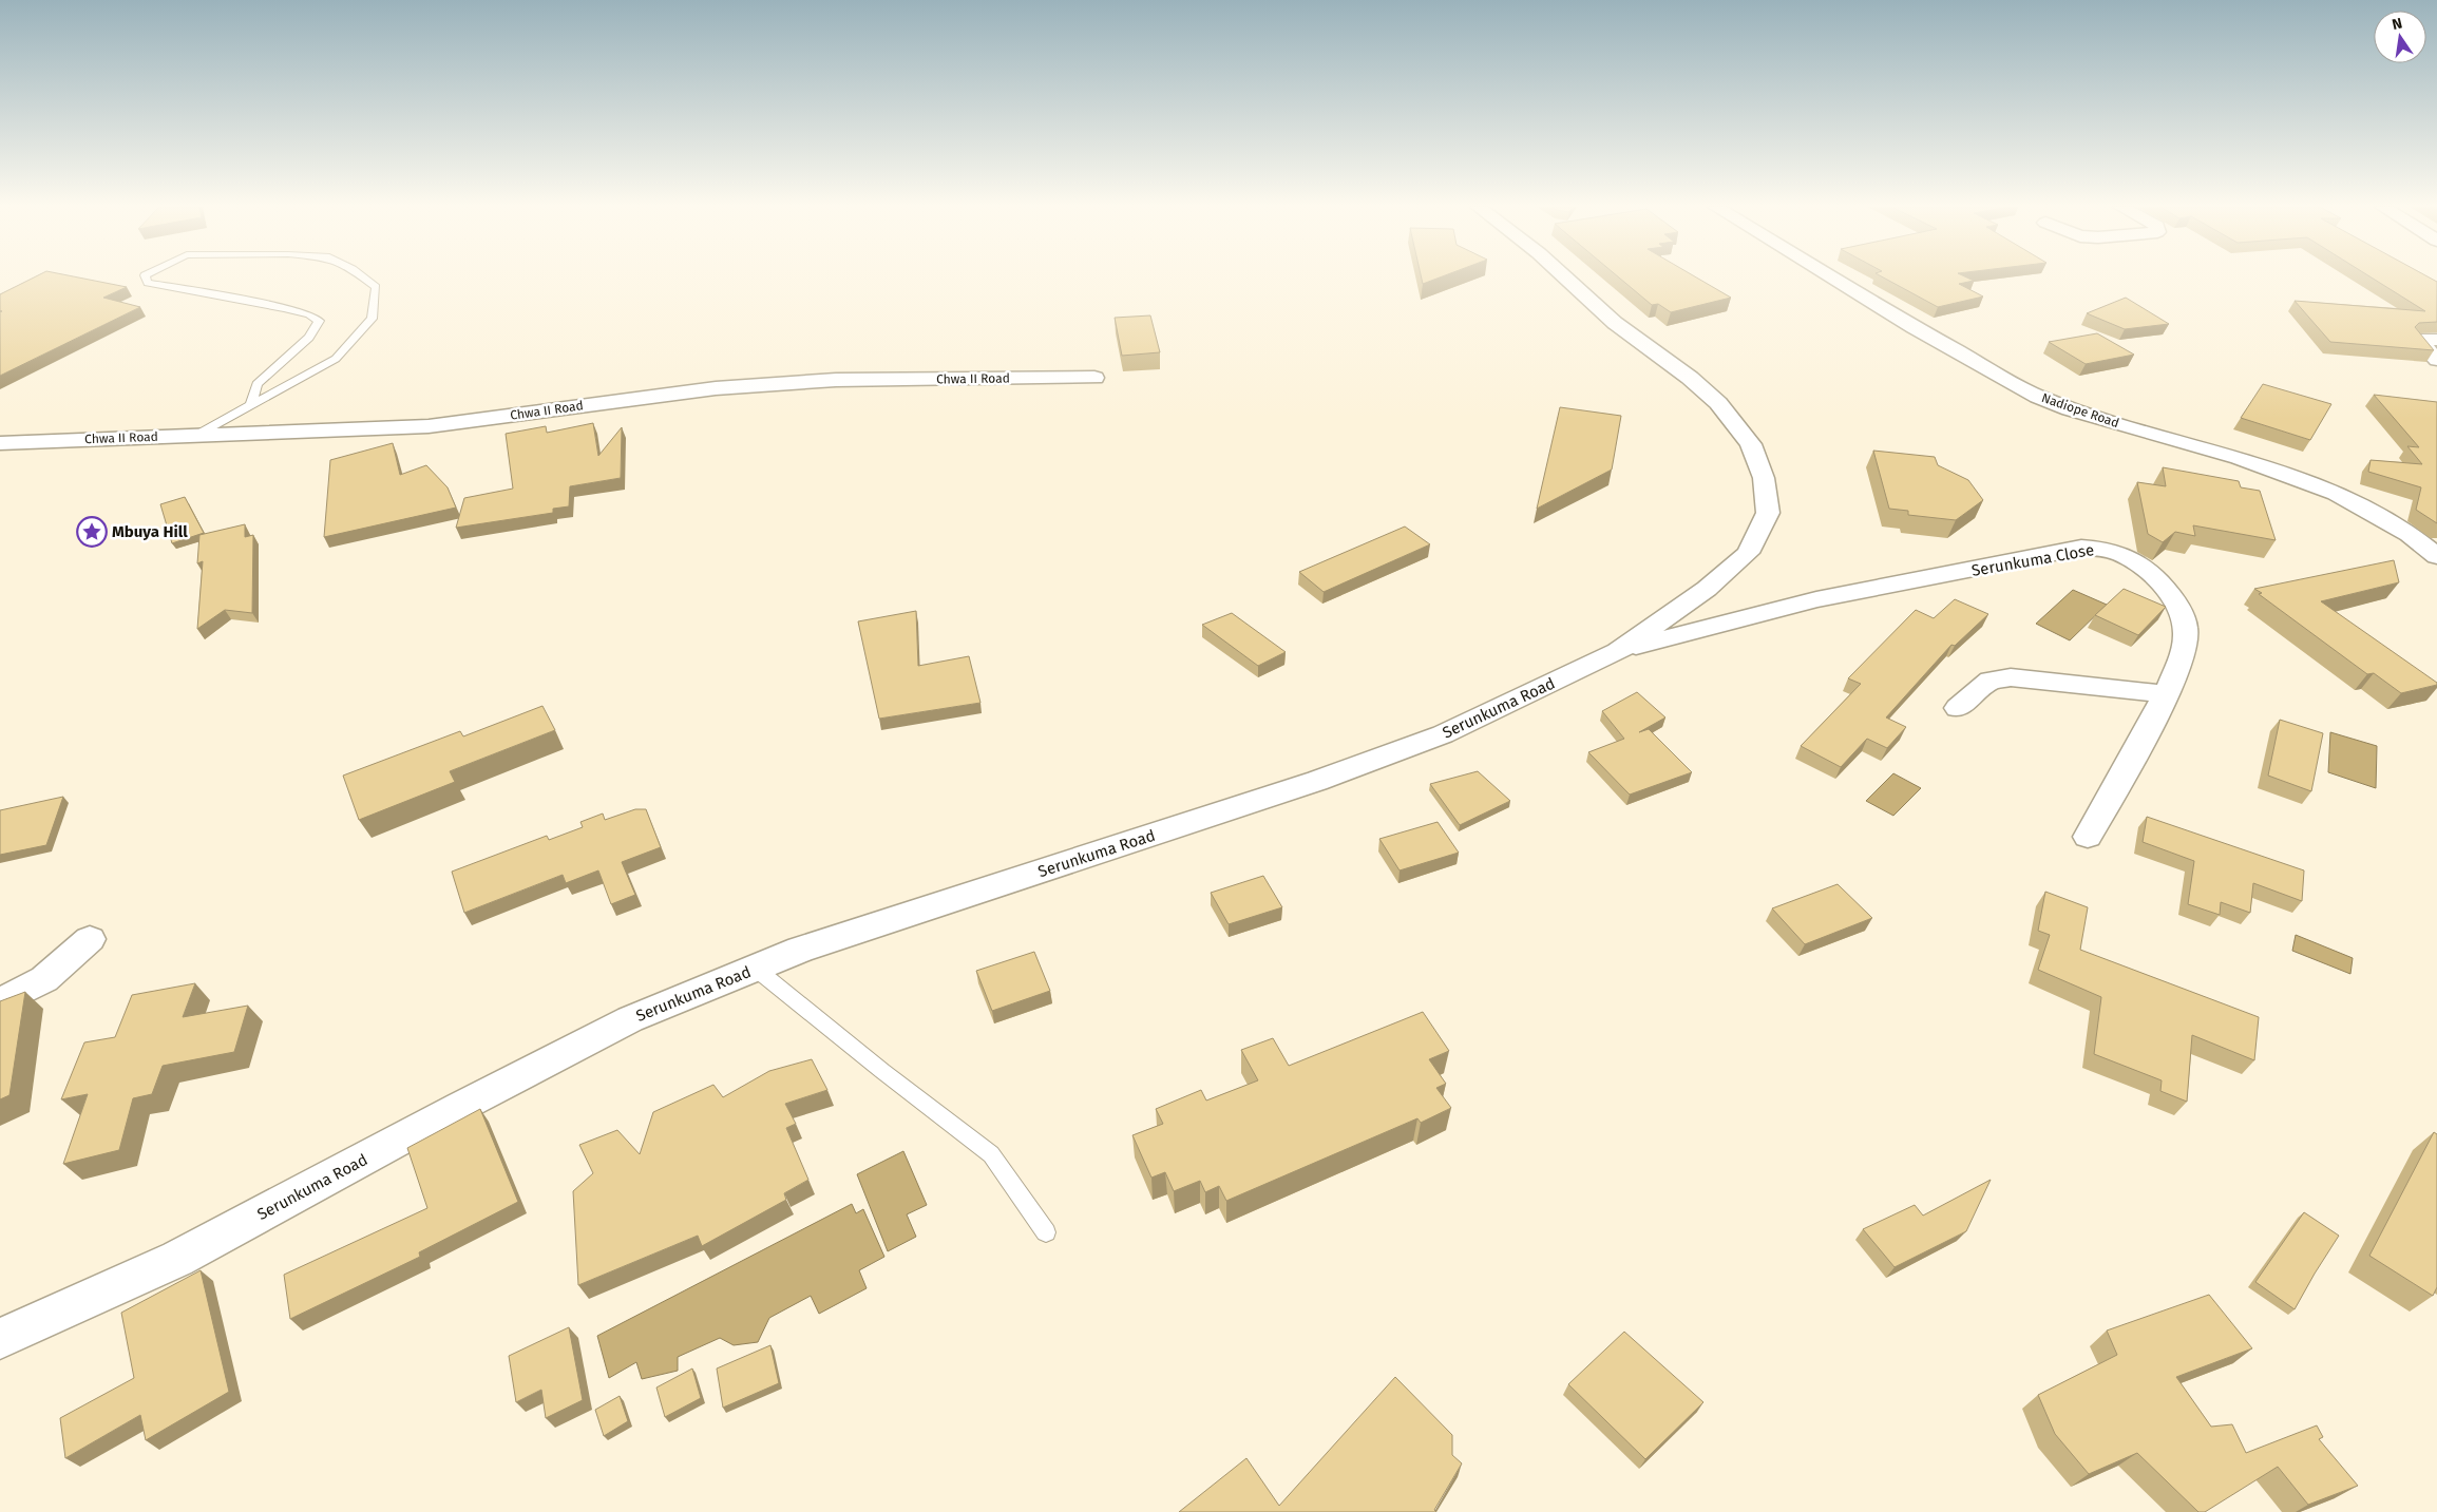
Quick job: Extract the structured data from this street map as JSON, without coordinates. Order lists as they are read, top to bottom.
{
  "streets": {
    "street": [
      "Chwa II Road",
      "Nadiope Road",
      "Serunkuma Close",
      "Serunkuma Road"
    ]
  },
  "crossings": [
    ["Serunkuma Close", "Serunkuma Road"]
  ],
  "places": {
    "place": ["Mbuya Hill"]
  },
  "north": "top"
}
